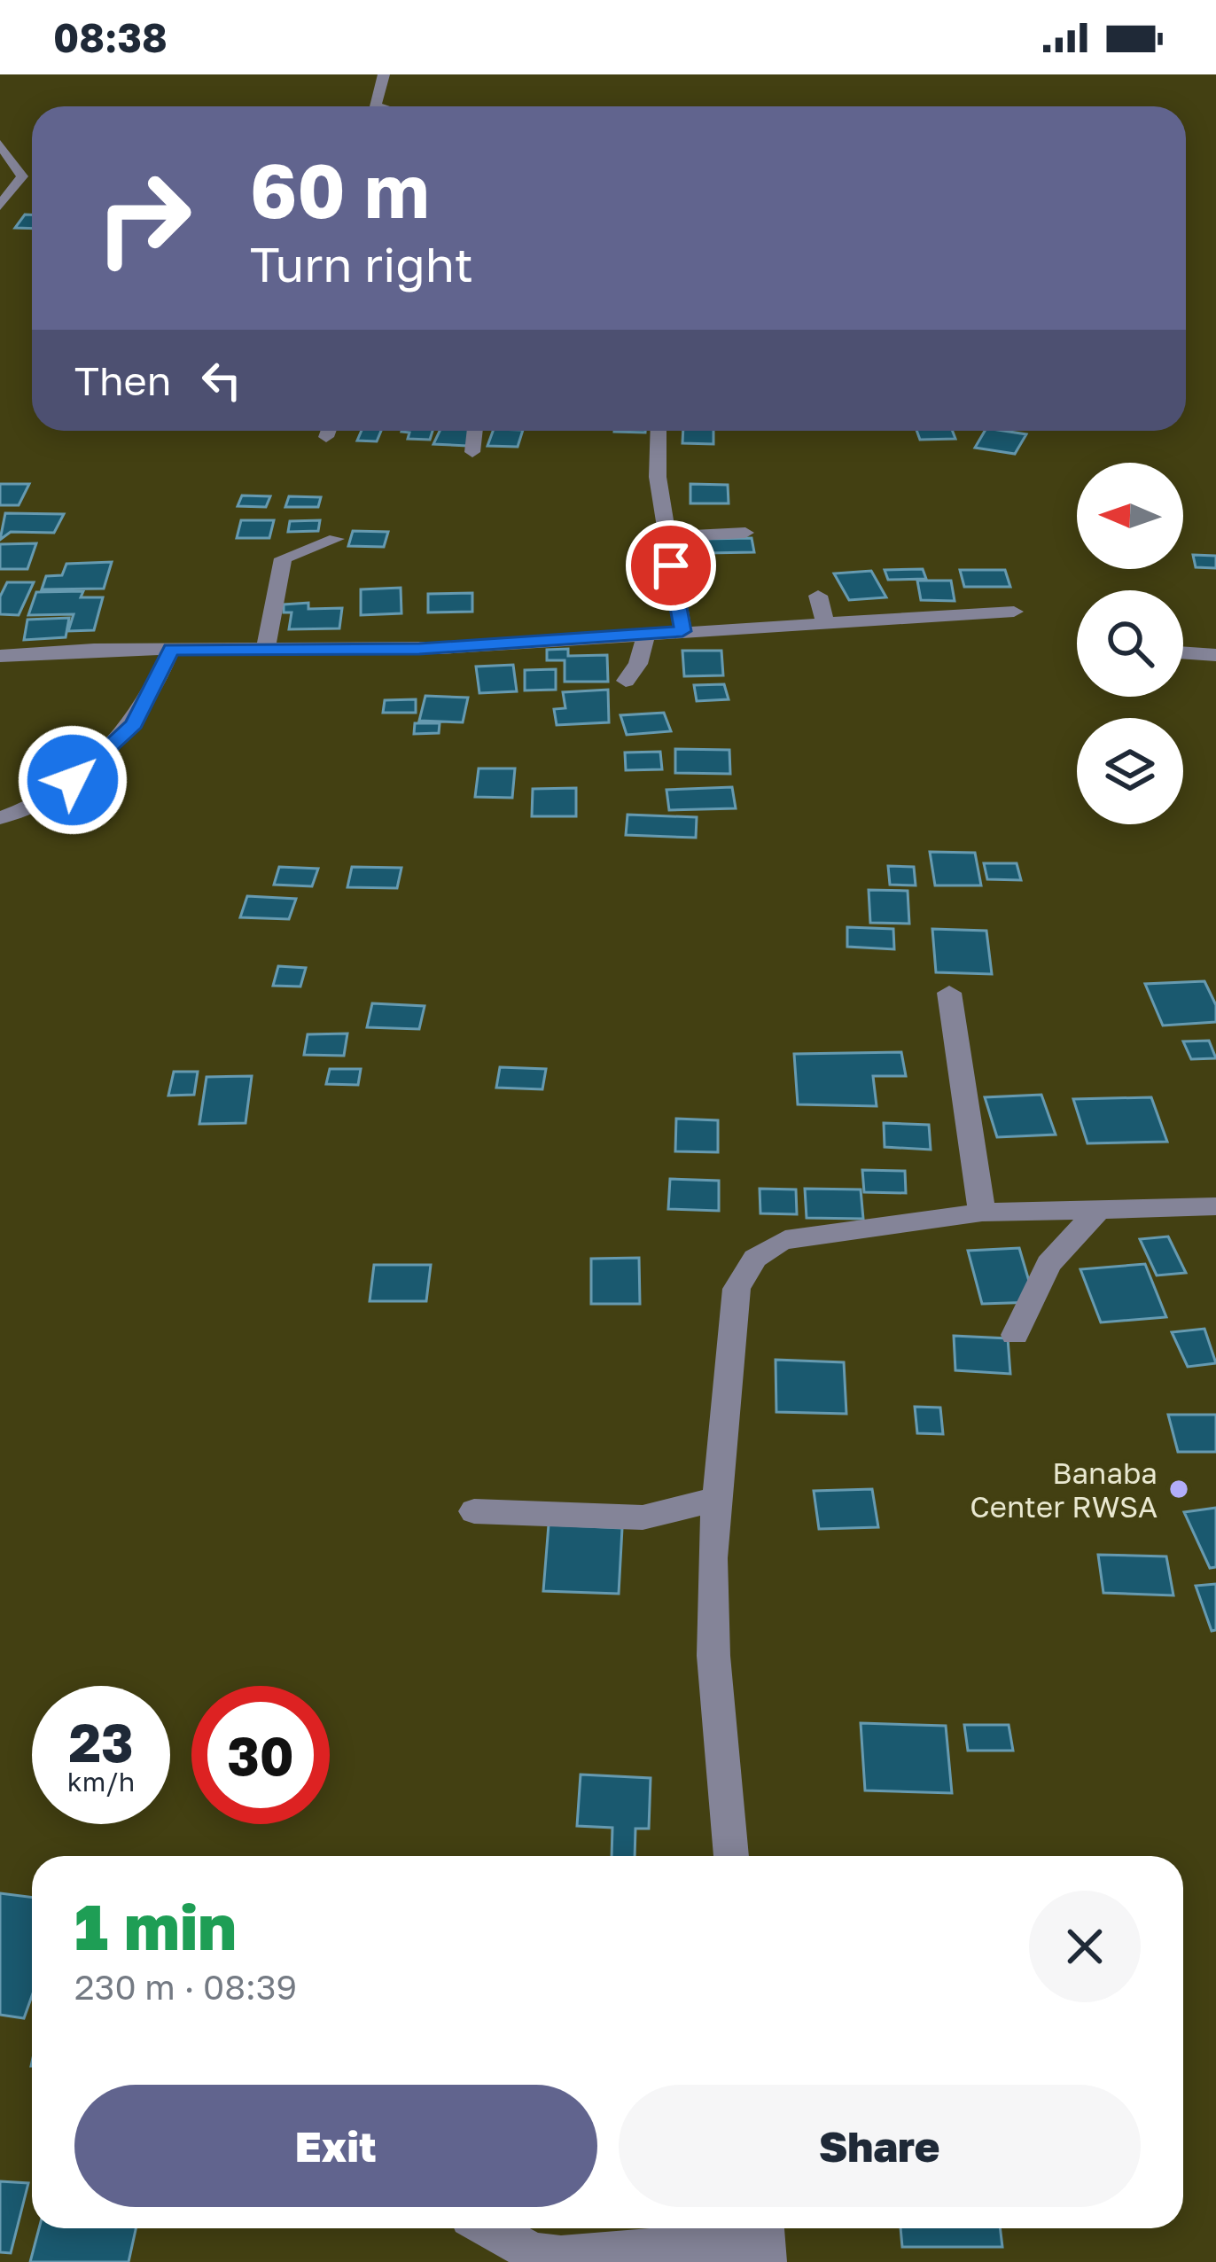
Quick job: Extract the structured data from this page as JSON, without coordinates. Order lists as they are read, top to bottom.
{
  "places": ["Banaba Center RWSA"],
  "north": "left",
  "page": {
    "status": "08:38",
    "turn": ["60 m", "Turn right"],
    "then": "Then",
    "speed": "23 km/h",
    "limit": "30",
    "heading": ["1 min", "230 m · 08:39"],
    "buttons": ["Exit", "Share"]
  }
}
